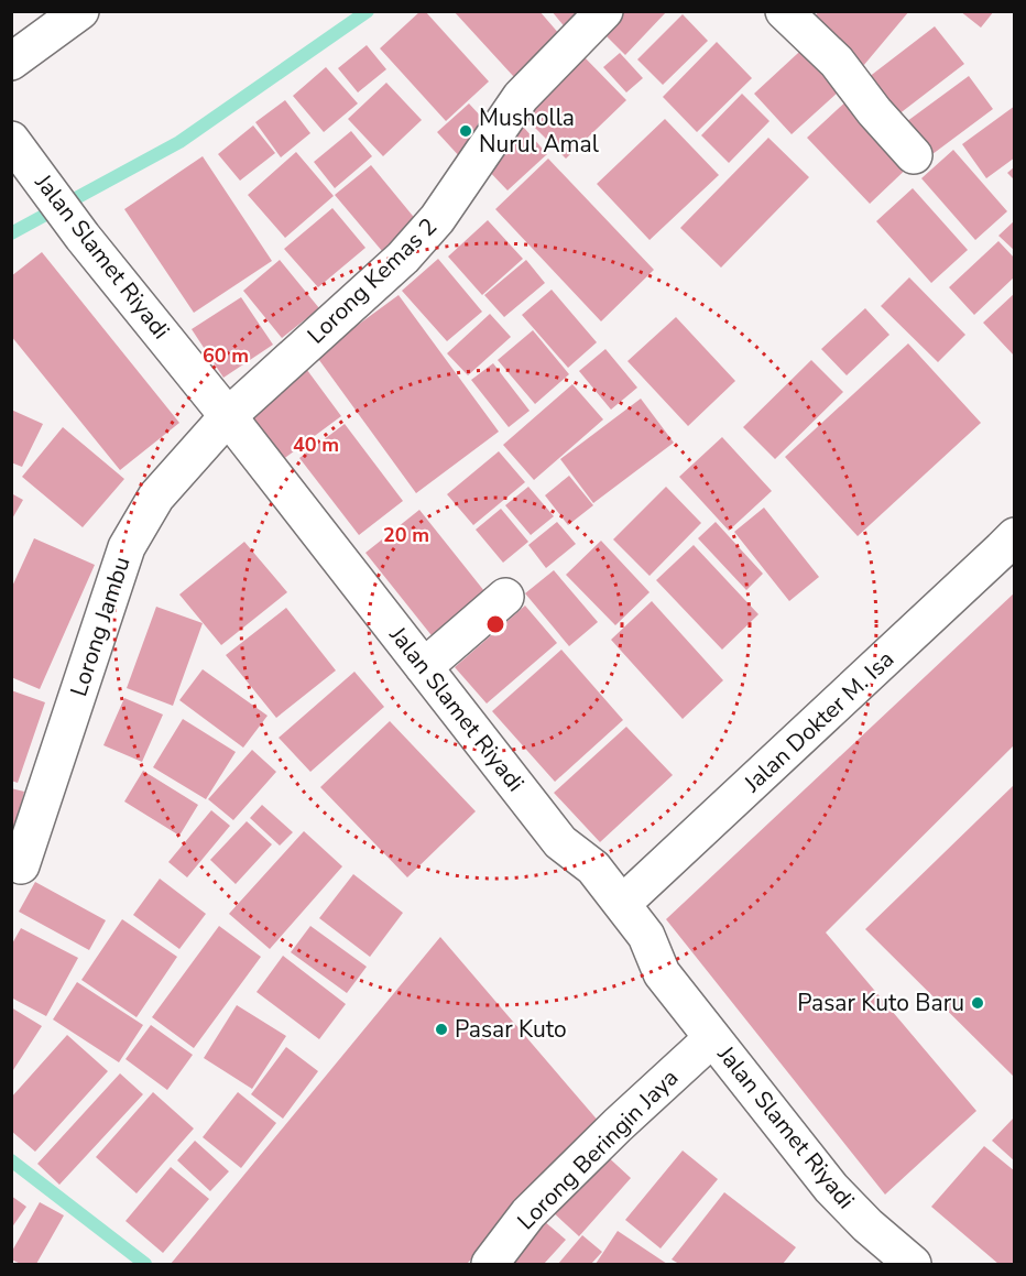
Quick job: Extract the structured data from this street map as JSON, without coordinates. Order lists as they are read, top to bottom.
{
  "streets": {
    "street": [
      "Jalan Slamet Riyadi",
      "Lorong Kemas 2",
      "Lorong Jambu",
      "Jalan Dokter M. Isa",
      "Lorong Beringin Jaya"
    ]
  },
  "crossings": [
    ["Jalan Slamet Riyadi", "Lorong Kemas 2"],
    ["Jalan Slamet Riyadi", "Lorong Jambu"],
    ["Jalan Slamet Riyadi", "Jalan Dokter M. Isa"],
    ["Jalan Slamet Riyadi", "Lorong Beringin Jaya"],
    ["Lorong Kemas 2", "Lorong Jambu"]
  ],
  "places": ["Musholla Nurul Amal", "Pasar Kuto Baru", "Pasar Kuto"],
  "rings": ["60 m", "40 m", "20 m"]
}
